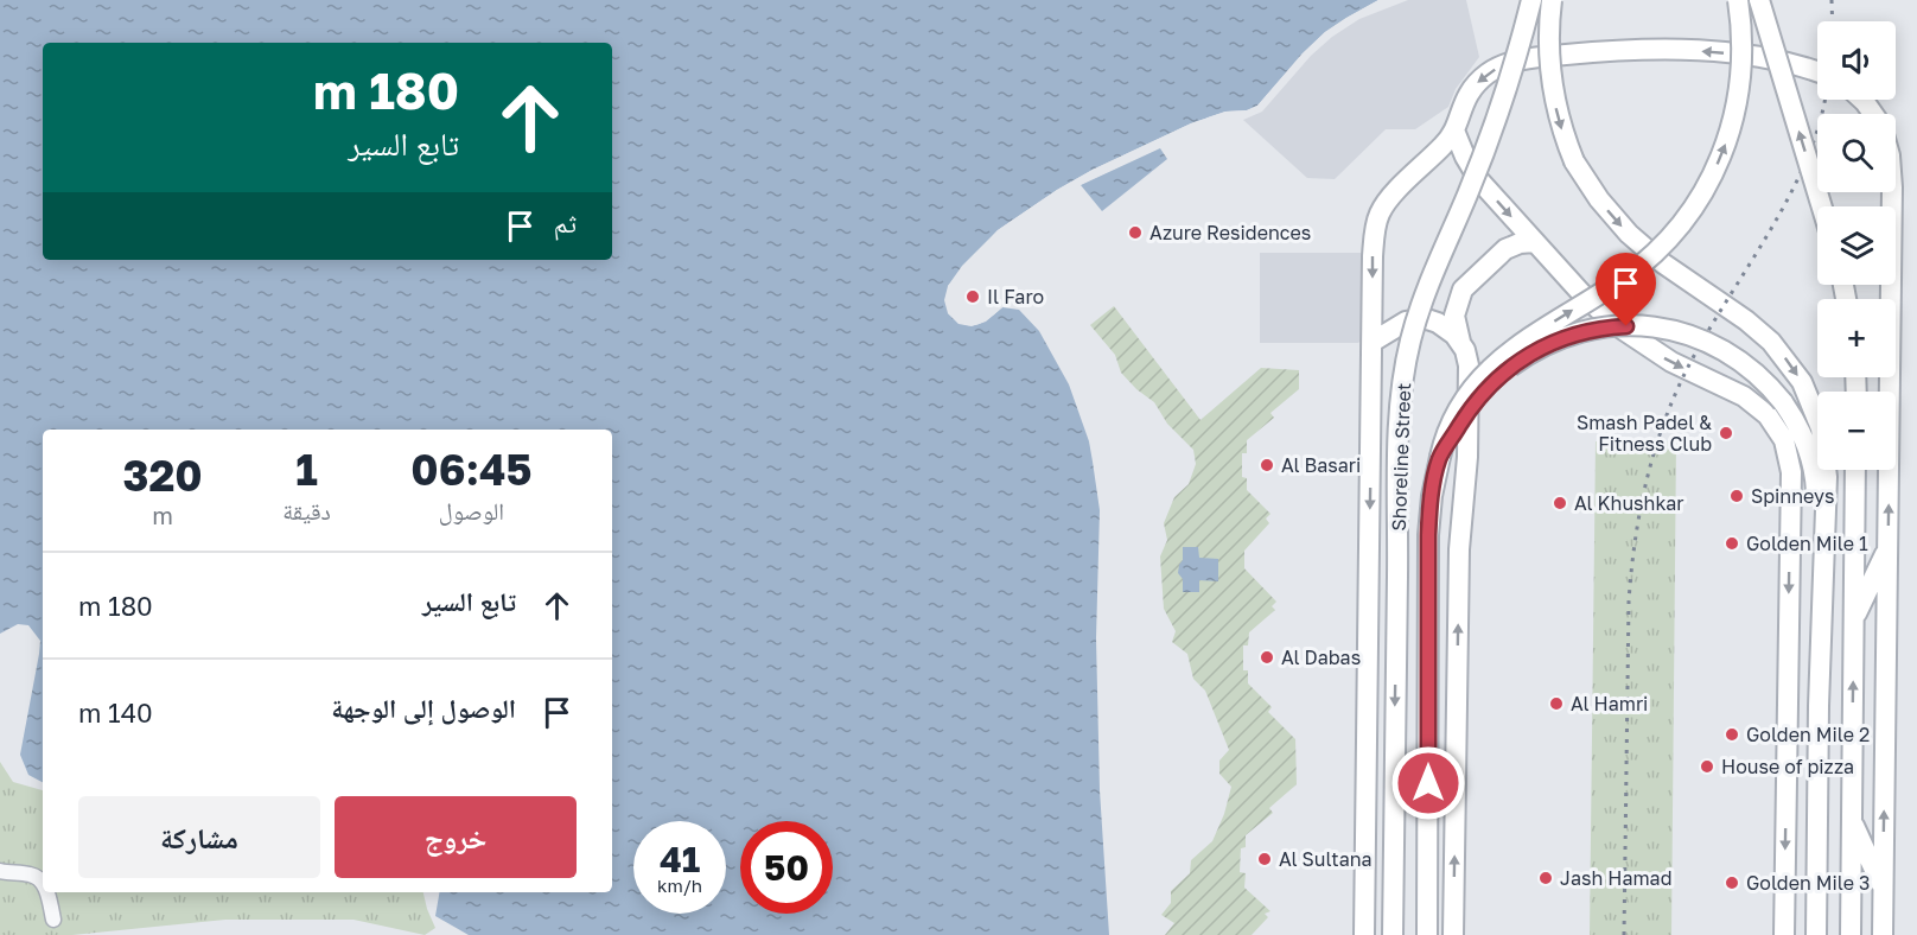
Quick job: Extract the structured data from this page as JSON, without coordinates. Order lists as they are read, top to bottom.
{
  "streets": {
    "main road": ["Shoreline Street"]
  },
  "places": [
    "Azure Residences",
    "Il Faro",
    "Smash Padel & Fitness Club",
    "Al Basari",
    "Spinneys",
    "Al Khushkar",
    "Golden Mile 1",
    "Al Dabas",
    "Al Hamri",
    "Golden Mile 2",
    "House of pizza",
    "Al Sultana",
    "Jash Hamad",
    "Golden Mile 3"
  ],
  "page": {
    "map_buttons": ["+", "−"],
    "turn": ["180 m", "تابع السير"],
    "then": "ثم",
    "eta": [
      "06:45",
      "الوصول",
      "1",
      "دقيقة",
      "320",
      "m"
    ],
    "list": [
      {
        "name": "تابع السير",
        "value": "180 m"
      },
      {
        "name": "الوصول إلى الوجهة",
        "value": "140 m"
      }
    ],
    "buttons": ["خروج", "مشاركة"],
    "speed": "41 km/h",
    "limit": "50"
  }
}
